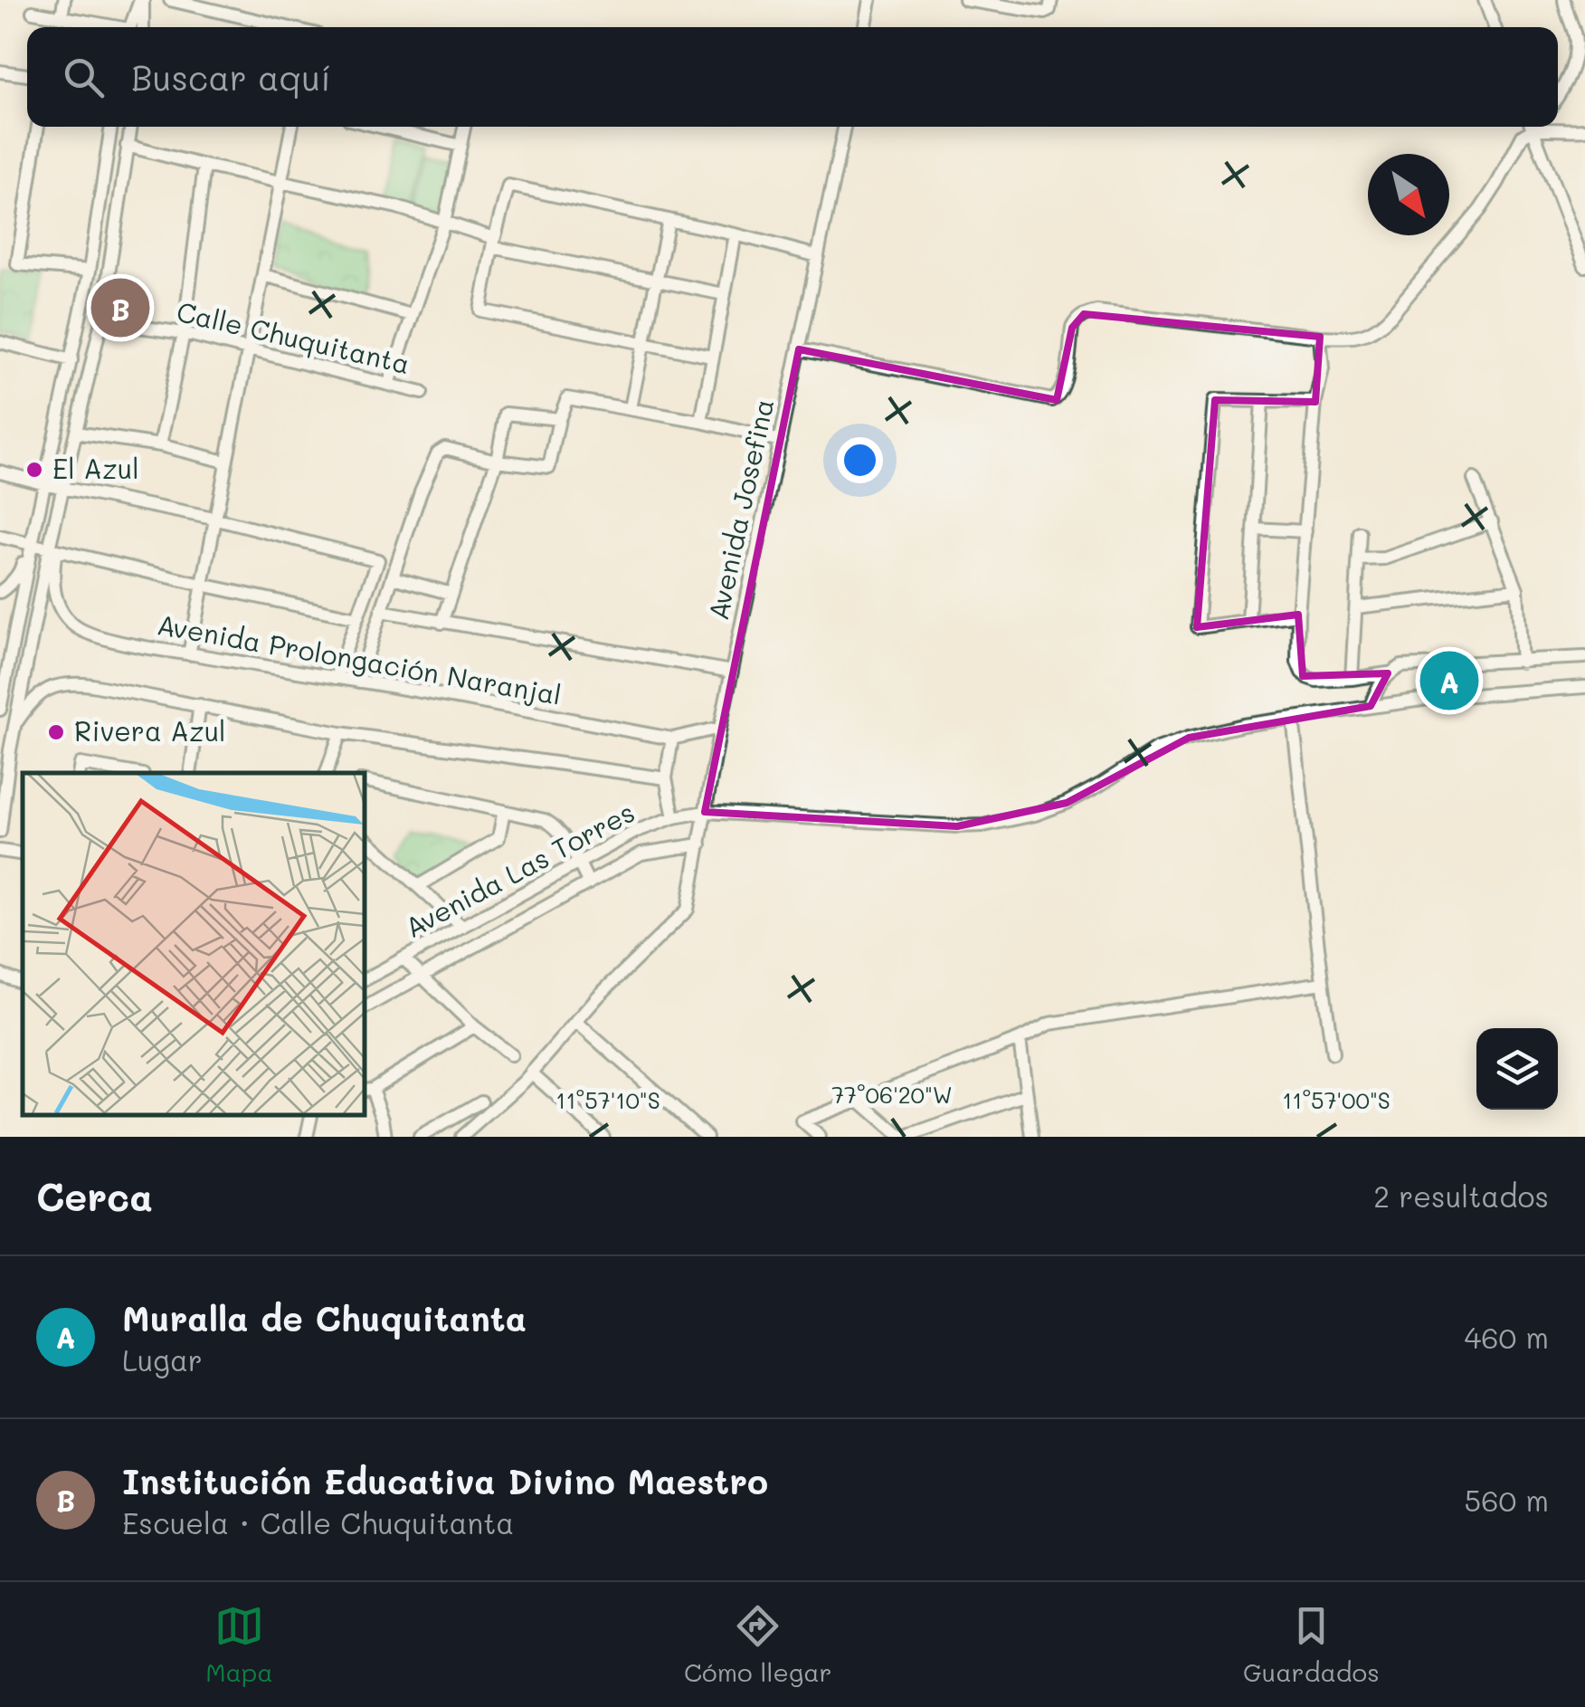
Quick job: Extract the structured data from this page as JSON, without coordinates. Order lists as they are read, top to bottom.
{
  "streets": {
    "street": [
      "Calle Chuquitanta",
      "Avenida Josefina",
      "Avenida Prolongación Naranjal",
      "Avenida Las Torres"
    ]
  },
  "crossings": [
    ["Avenida Josefina", "Avenida Prolongación Naranjal"],
    ["Avenida Josefina", "Avenida Las Torres"]
  ],
  "places": ["El Azul", "Rivera Azul"],
  "north": "bottom right",
  "page": {
    "search": "Buscar aquí",
    "pins": ["B", "A"],
    "heading": ["Cerca", "2 resultados"],
    "list": [
      {
        "mark": "A",
        "name": "Muralla de Chuquitanta",
        "note": "Lugar",
        "value": "460 m"
      },
      {
        "mark": "B",
        "name": "Institución Educativa Divino Maestro",
        "note": "Escuela · Calle Chuquitanta",
        "value": "560 m"
      }
    ],
    "nav": ["Mapa", "Cómo llegar", "Guardados"]
  },
  "coordinates": ["77°06'20\"W", "11°57'10\"S", "11°57'00\"S"]
}
